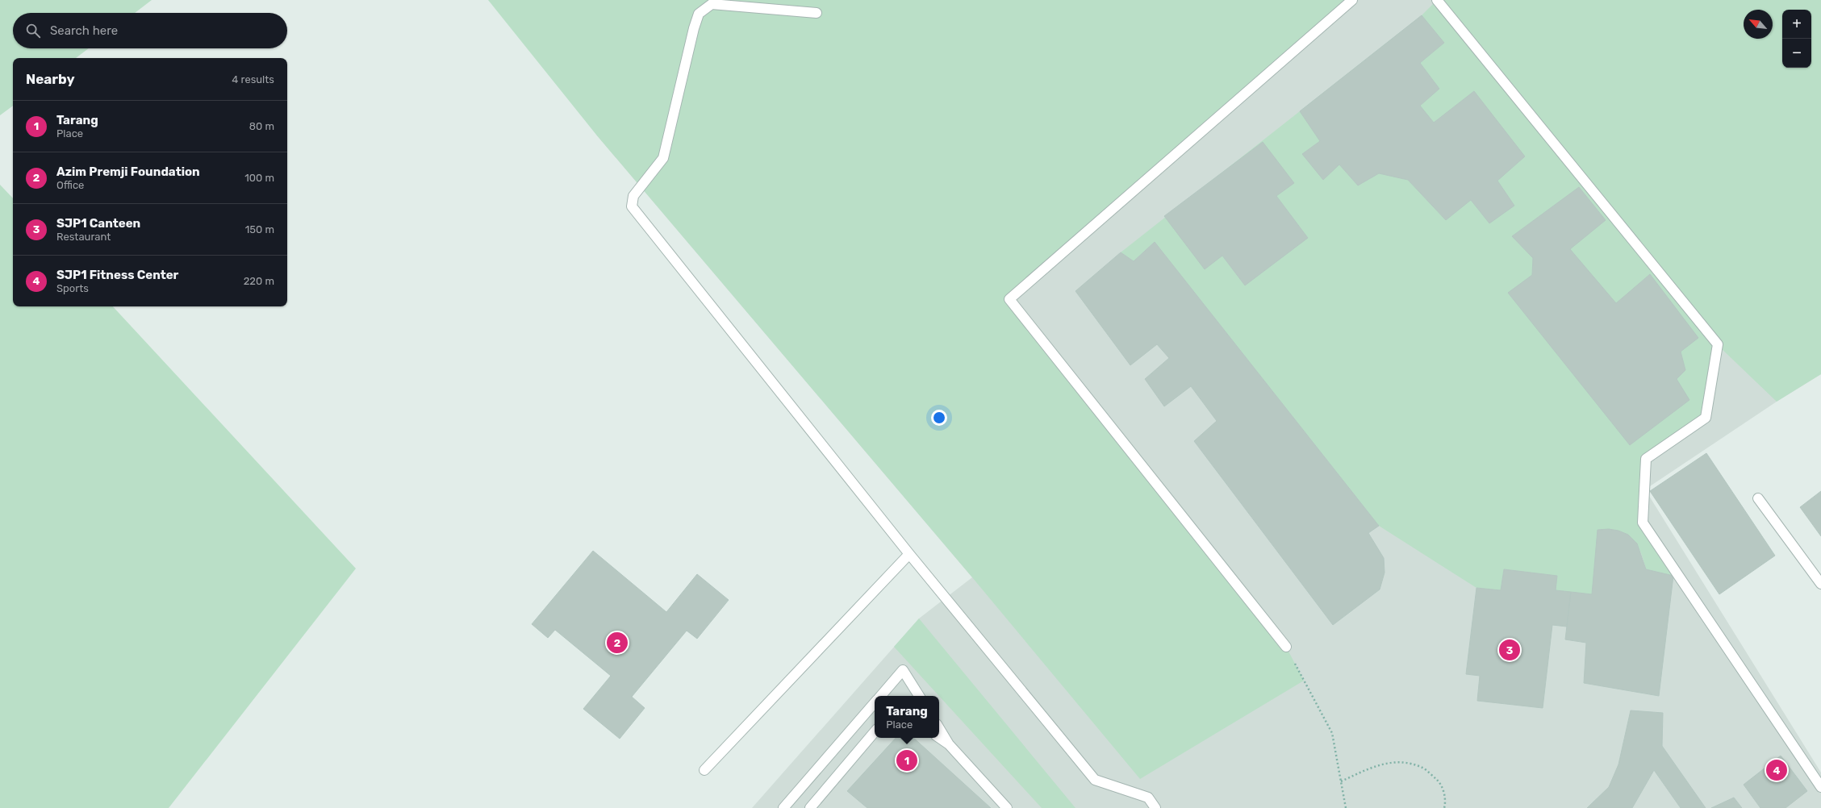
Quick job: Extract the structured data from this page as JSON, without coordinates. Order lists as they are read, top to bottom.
{
  "north": "top left",
  "page": {
    "map_buttons": ["+", "−"],
    "search": "Search here",
    "heading": ["Nearby", "4 results"],
    "list": [
      {
        "mark": "1",
        "name": "Tarang",
        "note": "Place",
        "value": "80 m"
      },
      {
        "mark": "2",
        "name": "Azim Premji Foundation",
        "note": "Office",
        "value": "100 m"
      },
      {
        "mark": "3",
        "name": "SJP1 Canteen",
        "note": "Restaurant",
        "value": "150 m"
      },
      {
        "mark": "4",
        "name": "SJP1 Fitness Center",
        "note": "Sports",
        "value": "220 m"
      }
    ],
    "pins": [
      "2",
      "3",
      "1",
      "4"
    ],
    "popup": ["Tarang", "Place"]
  }
}
